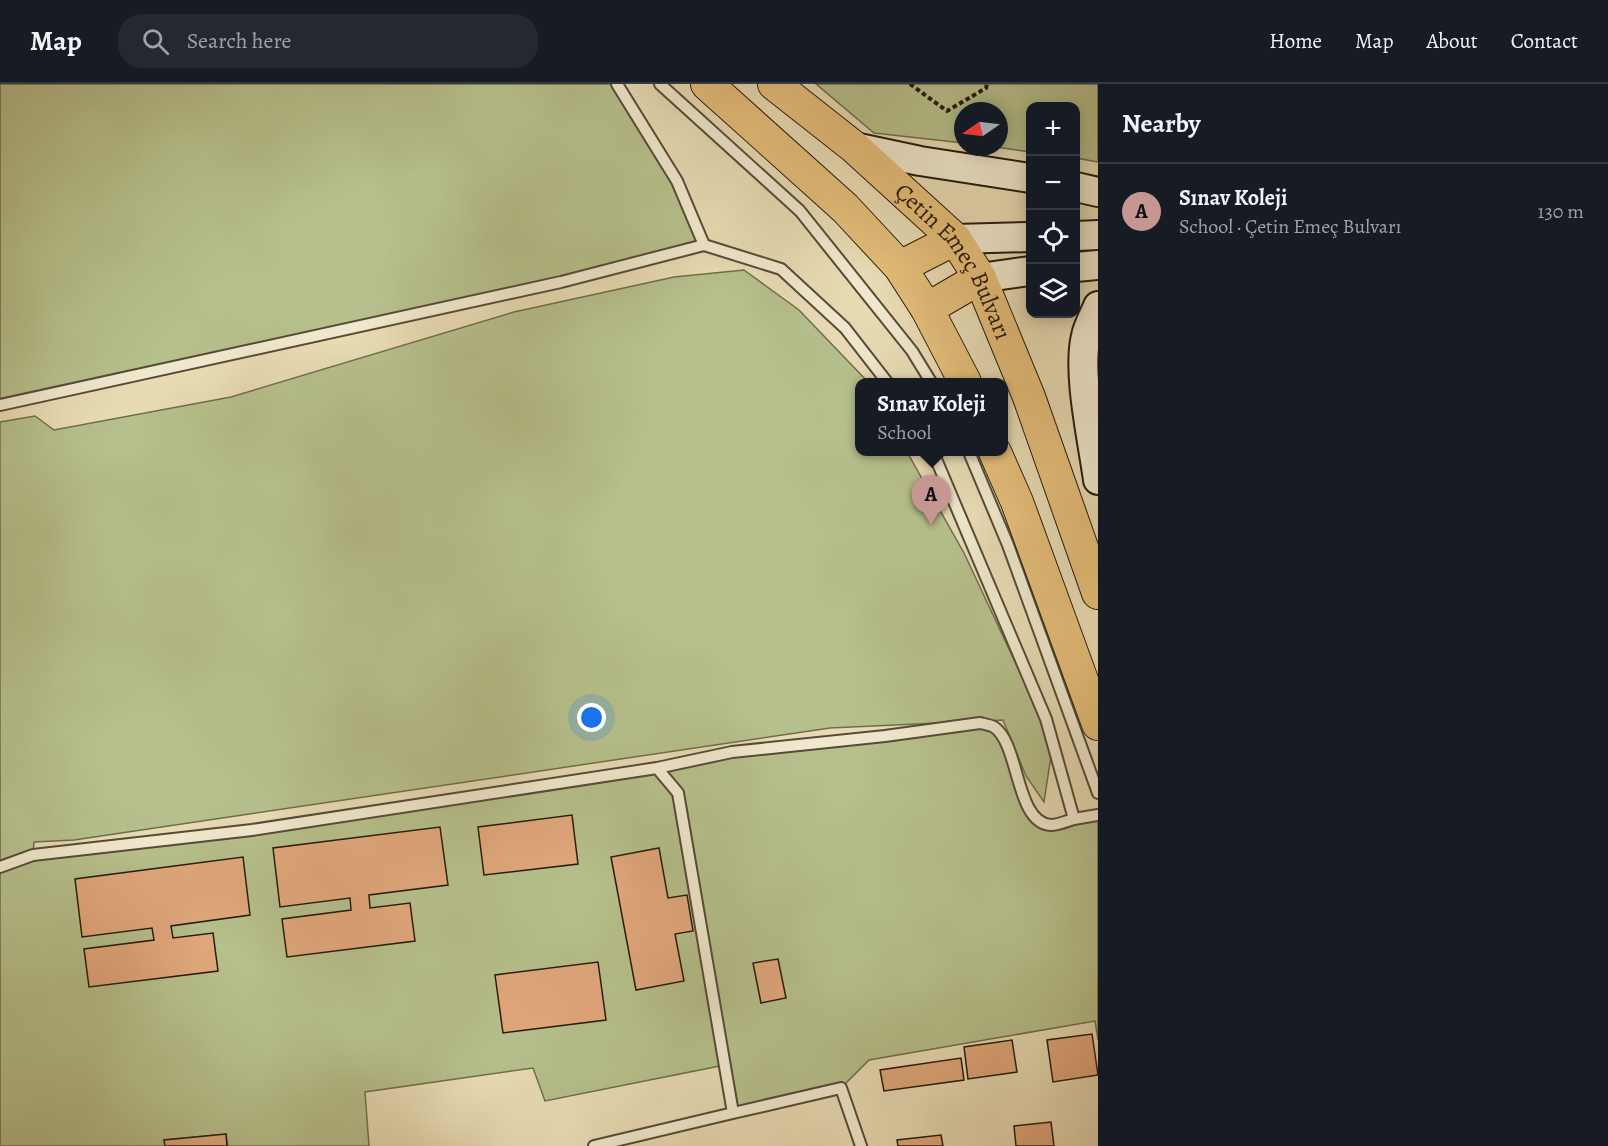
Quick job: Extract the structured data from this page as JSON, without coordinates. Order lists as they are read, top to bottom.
{
  "streets": {
    "main road": ["Çetin Emeç Bulvarı"]
  },
  "north": "left",
  "page": {
    "header": "Map",
    "search": "Search here",
    "nav": [
      "Home",
      "Map",
      "About",
      "Contact"
    ],
    "heading": "Nearby",
    "map_buttons": ["+", "−"],
    "list": [
      {
        "mark": "A",
        "name": "Sınav Koleji",
        "note": "School · Çetin Emeç Bulvarı",
        "value": "130 m"
      }
    ],
    "popup": ["Sınav Koleji", "School"],
    "pins": "A"
  }
}
